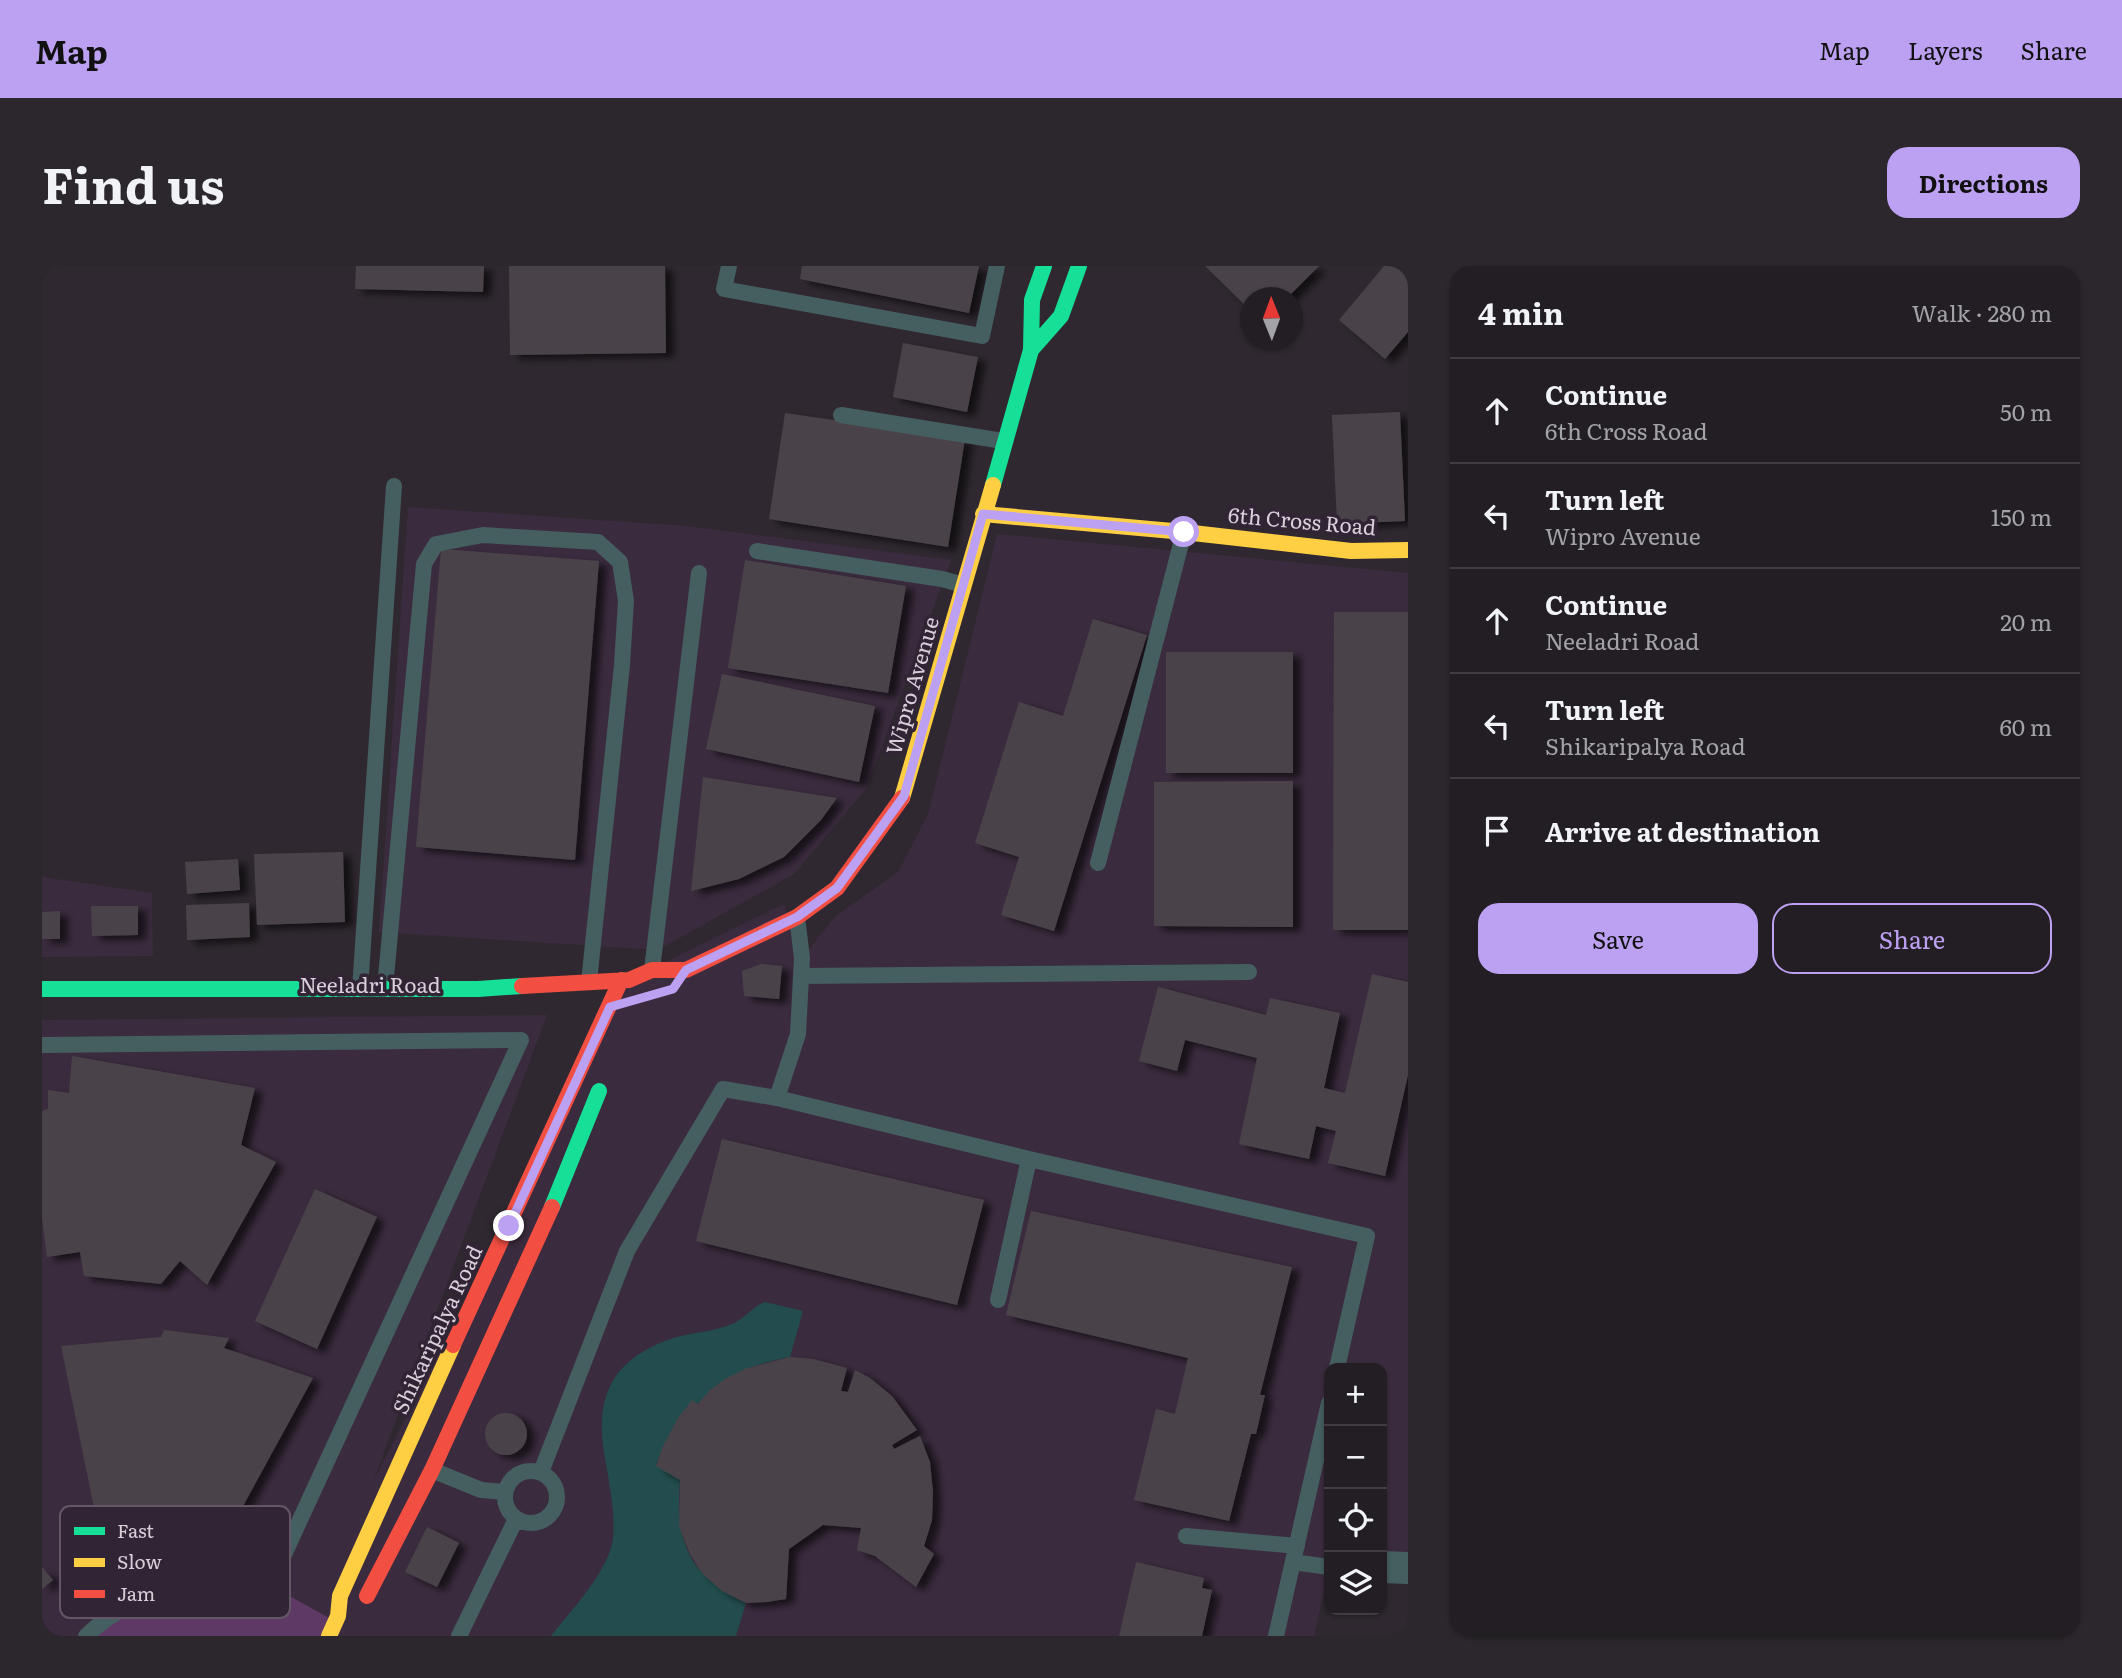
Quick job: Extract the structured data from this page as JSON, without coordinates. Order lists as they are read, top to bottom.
{
  "streets": {
    "street": [
      "6th Cross Road",
      "Wipro Avenue",
      "Neeladri Road",
      "Shikaripalya Road"
    ]
  },
  "crossings": [
    ["6th Cross Road", "Wipro Avenue"],
    ["Wipro Avenue", "Neeladri Road"],
    ["Wipro Avenue", "Shikaripalya Road"],
    ["Neeladri Road", "Shikaripalya Road"]
  ],
  "legend": ["Fast", "Slow", "Jam"],
  "north": "top",
  "page": {
    "header": "Map",
    "nav": ["Map", "Layers", "Share"],
    "title": "Find us",
    "buttons": [
      "Directions",
      ["Save", "Share"]
    ],
    "heading": ["4 min", "Walk · 280 m"],
    "list": [
      ["Continue", "6th Cross Road", "50 m"],
      ["Turn left", "Wipro Avenue", "150 m"],
      ["Continue", "Neeladri Road", "20 m"],
      ["Turn left", "Shikaripalya Road", "60 m"],
      "Arrive at destination"
    ],
    "map_buttons": ["+", "−"]
  }
}
